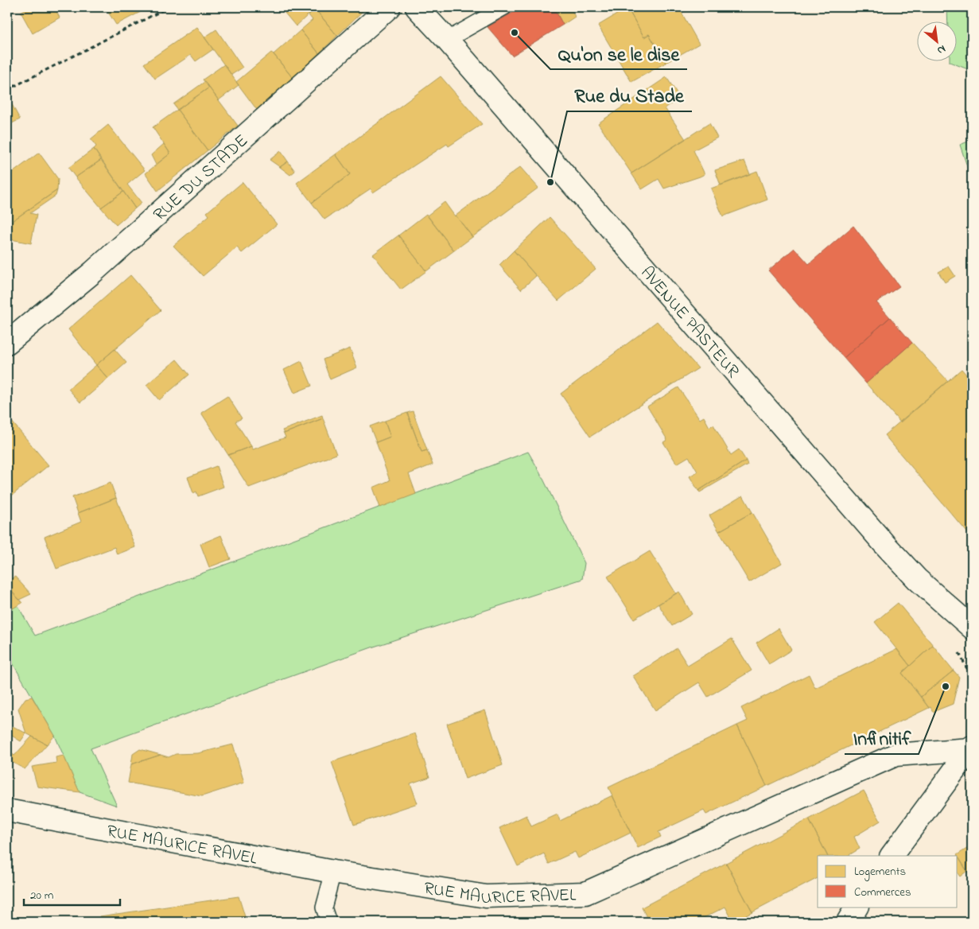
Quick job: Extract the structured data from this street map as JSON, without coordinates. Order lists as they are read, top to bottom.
{
  "streets": {
    "street": ["RUE DU STADE", "AVENUE PASTEUR", "RUE MAURICE RAVEL"]
  },
  "places": ["Qu'on se le dise", "Rue du Stade", "Infinitif"],
  "legend": ["Logements", "Commerces"],
  "scale_bar": "20 m",
  "north": "bottom right"
}
